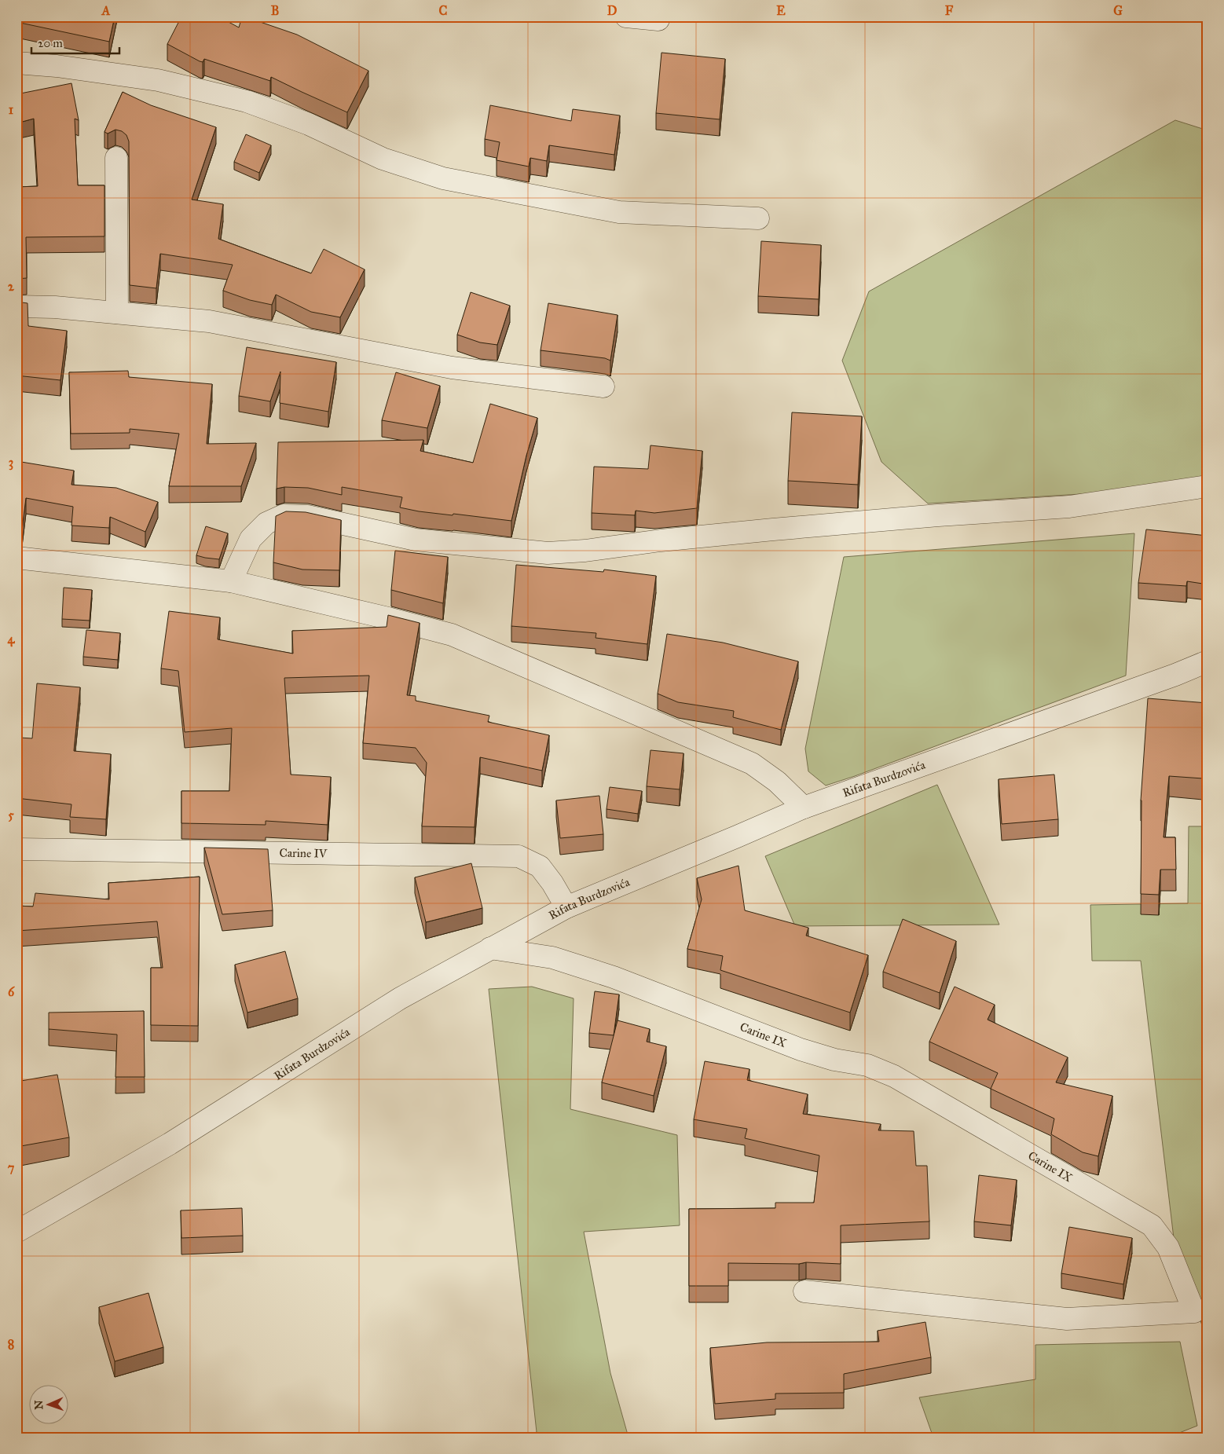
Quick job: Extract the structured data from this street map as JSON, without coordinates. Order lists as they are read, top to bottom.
{
  "streets": {
    "street": ["Rifata Burdzovića", "Carine IV", "Carine IX"]
  },
  "crossings": [
    ["Rifata Burdzovića", "Carine IV"],
    ["Rifata Burdzovića", "Carine IX"]
  ],
  "scale_bar": "20 m",
  "north": "left",
  "grid": {
    "columns": [
      "A",
      "B",
      "C",
      "D",
      "E",
      "F",
      "G"
    ],
    "rows": [
      "1",
      "2",
      "3",
      "4",
      "5",
      "6",
      "7",
      "8"
    ]
  }
}
